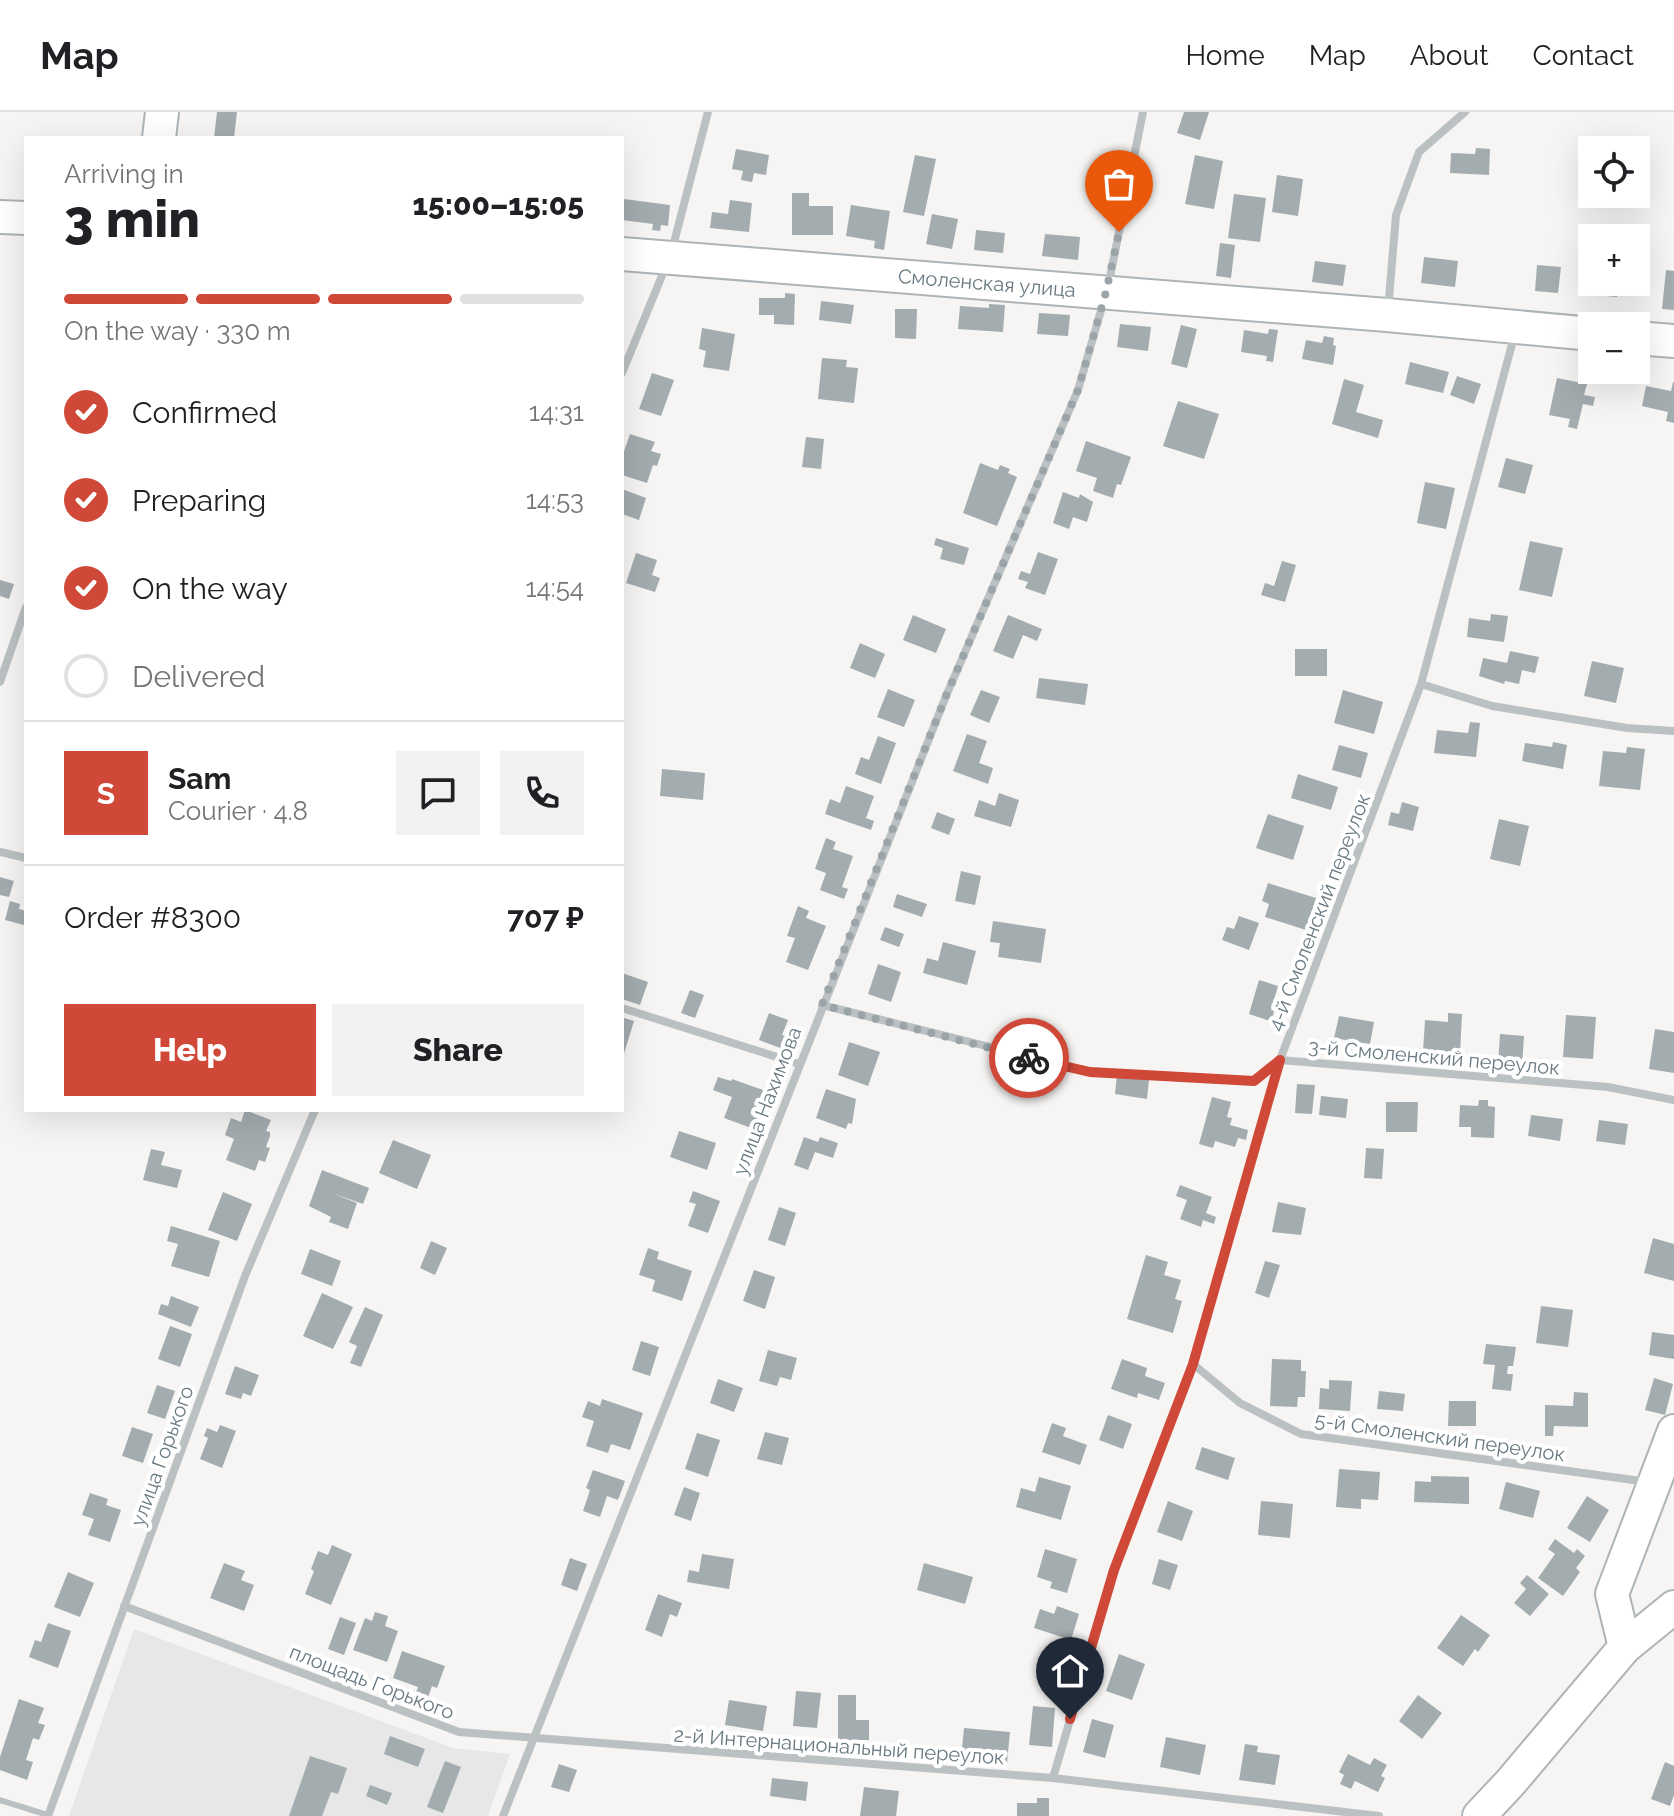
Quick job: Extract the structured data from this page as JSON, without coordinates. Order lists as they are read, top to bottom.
{
  "streets": {
    "street": [
      "Смоленская улица",
      "4-й Смоленский переулок",
      "3-й Смоленский переулок",
      "улица Нахимова",
      "5-й Смоленский переулок",
      "улица Горького",
      "площадь Горького",
      "2-й Интернациональный переулок"
    ]
  },
  "crossings": [
    ["Смоленская улица", "4-й Смоленский переулок"],
    ["Смоленская улица", "улица Нахимова"],
    ["4-й Смоленский переулок", "3-й Смоленский переулок"],
    ["4-й Смоленский переулок", "5-й Смоленский переулок"],
    ["4-й Смоленский переулок", "2-й Интернациональный переулок"],
    ["3-й Смоленский переулок", "улица Нахимова"],
    ["улица Нахимова", "площадь Горького"],
    ["улица Нахимова", "2-й Интернациональный переулок"],
    ["улица Горького", "площадь Горького"],
    ["площадь Горького", "2-й Интернациональный переулок"]
  ],
  "page": {
    "header": "Map",
    "nav": [
      "Home",
      "Map",
      "About",
      "Contact"
    ],
    "map_buttons": ["+", "−"],
    "heading": ["3 min", "Arriving in", "15:00–15:05"],
    "panel": [
      "Sam",
      "Courier · 4.8",
      "Order #8300",
      "707 ₽"
    ],
    "bar": "On the way · 330 m",
    "list": [
      ["Confirmed", "14:31"],
      ["Preparing", "14:53"],
      ["On the way", "14:54"],
      "Delivered"
    ],
    "round": "S",
    "buttons": ["Help", "Share"]
  }
}
